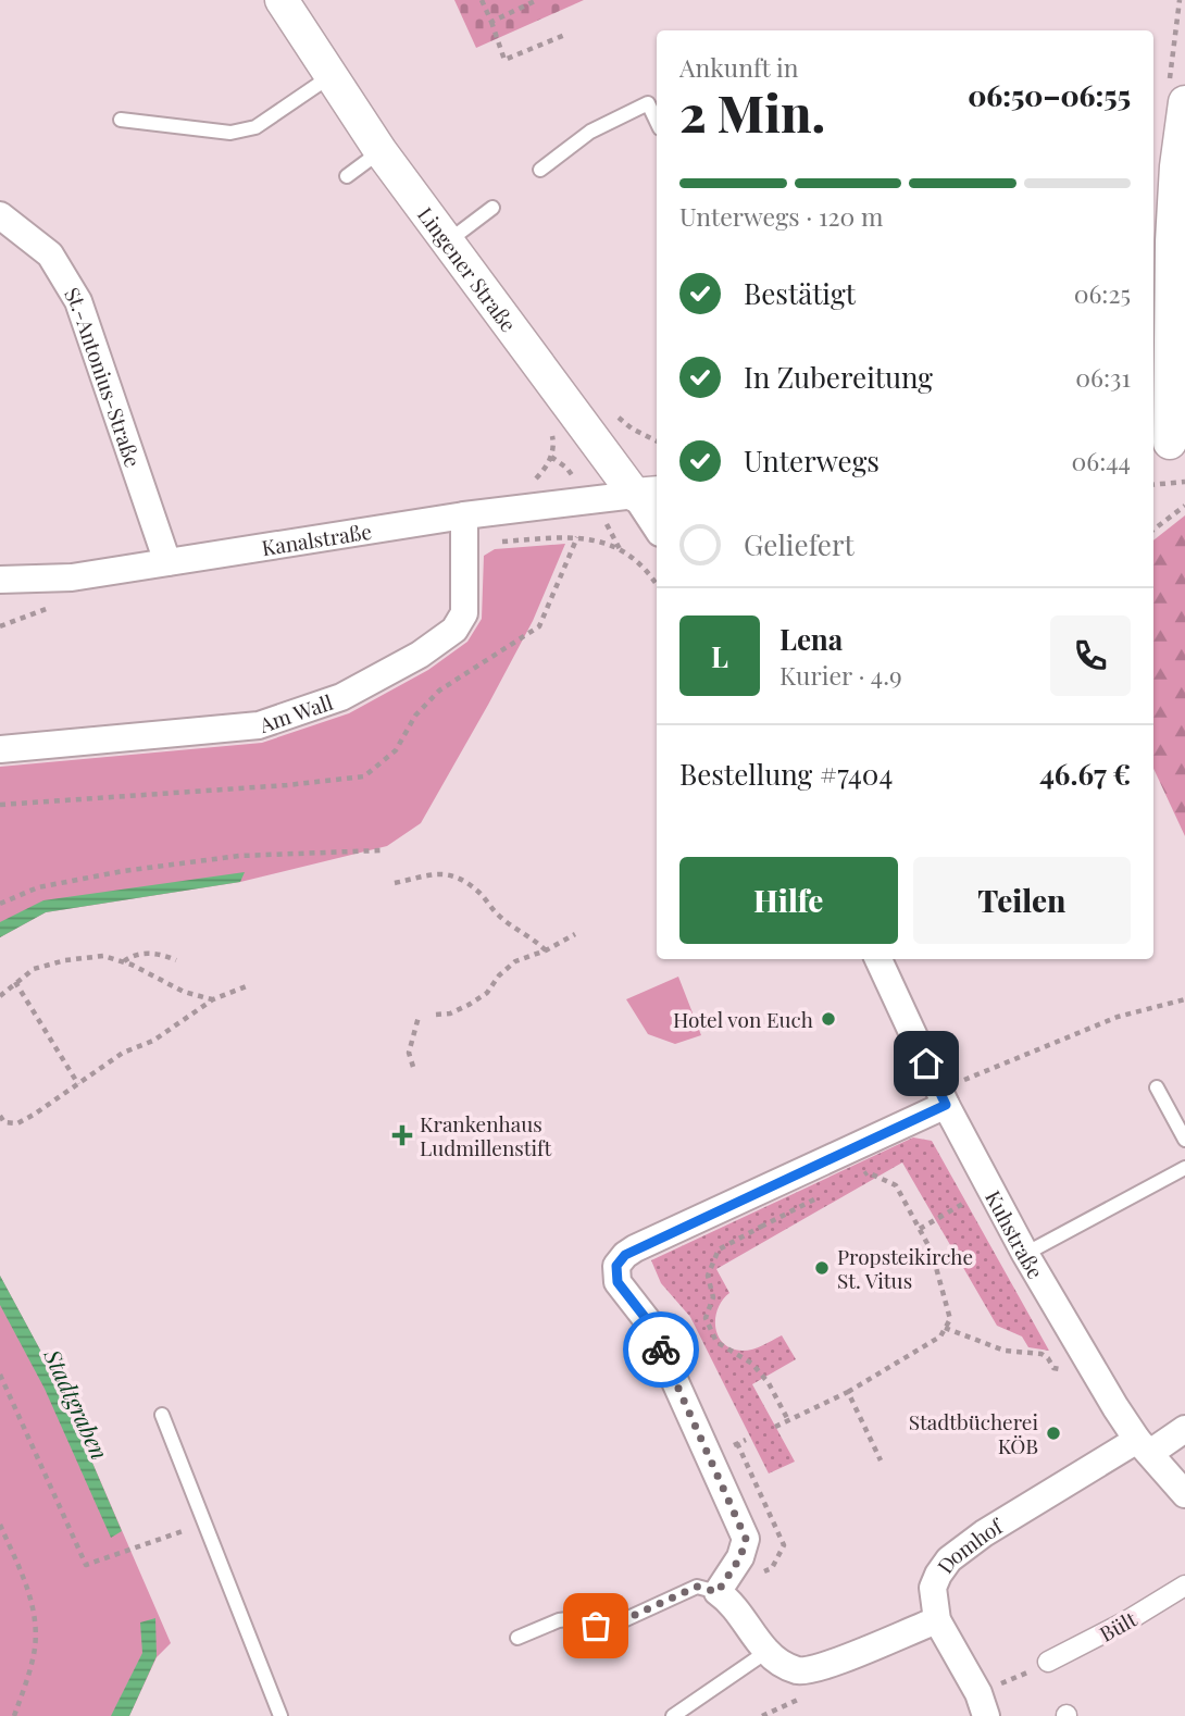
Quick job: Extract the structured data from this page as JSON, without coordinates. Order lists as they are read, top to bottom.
{
  "streets": {
    "street": [
      "Lingener Straße",
      "St.-Antonius-Straße",
      "Kanalstraße",
      "Am Wall",
      "Kuhstraße",
      "Domhof",
      "Bült"
    ]
  },
  "crossings": [
    ["Lingener Straße", "Kanalstraße"],
    ["St.-Antonius-Straße", "Kanalstraße"],
    ["Kanalstraße", "Am Wall"],
    ["Kuhstraße", "Domhof"]
  ],
  "water": ["Stadtgraben"],
  "places": {
    "other": ["Hotel von Euch", "Propsteikirche St. Vitus", "Stadtbücherei KÖB"],
    "health": ["Krankenhaus Ludmillenstift"]
  },
  "page": {
    "heading": ["2 Min.", "Ankunft in", "06:50–06:55"],
    "panel": [
      "Lena",
      "Kurier · 4.9",
      "Bestellung #7404",
      "46.67 €"
    ],
    "bar": "Unterwegs · 120 m",
    "list": [
      ["Bestätigt", "06:25"],
      ["In Zubereitung", "06:31"],
      ["Unterwegs", "06:44"],
      "Geliefert"
    ],
    "round": "L",
    "buttons": ["Hilfe", "Teilen"]
  }
}
